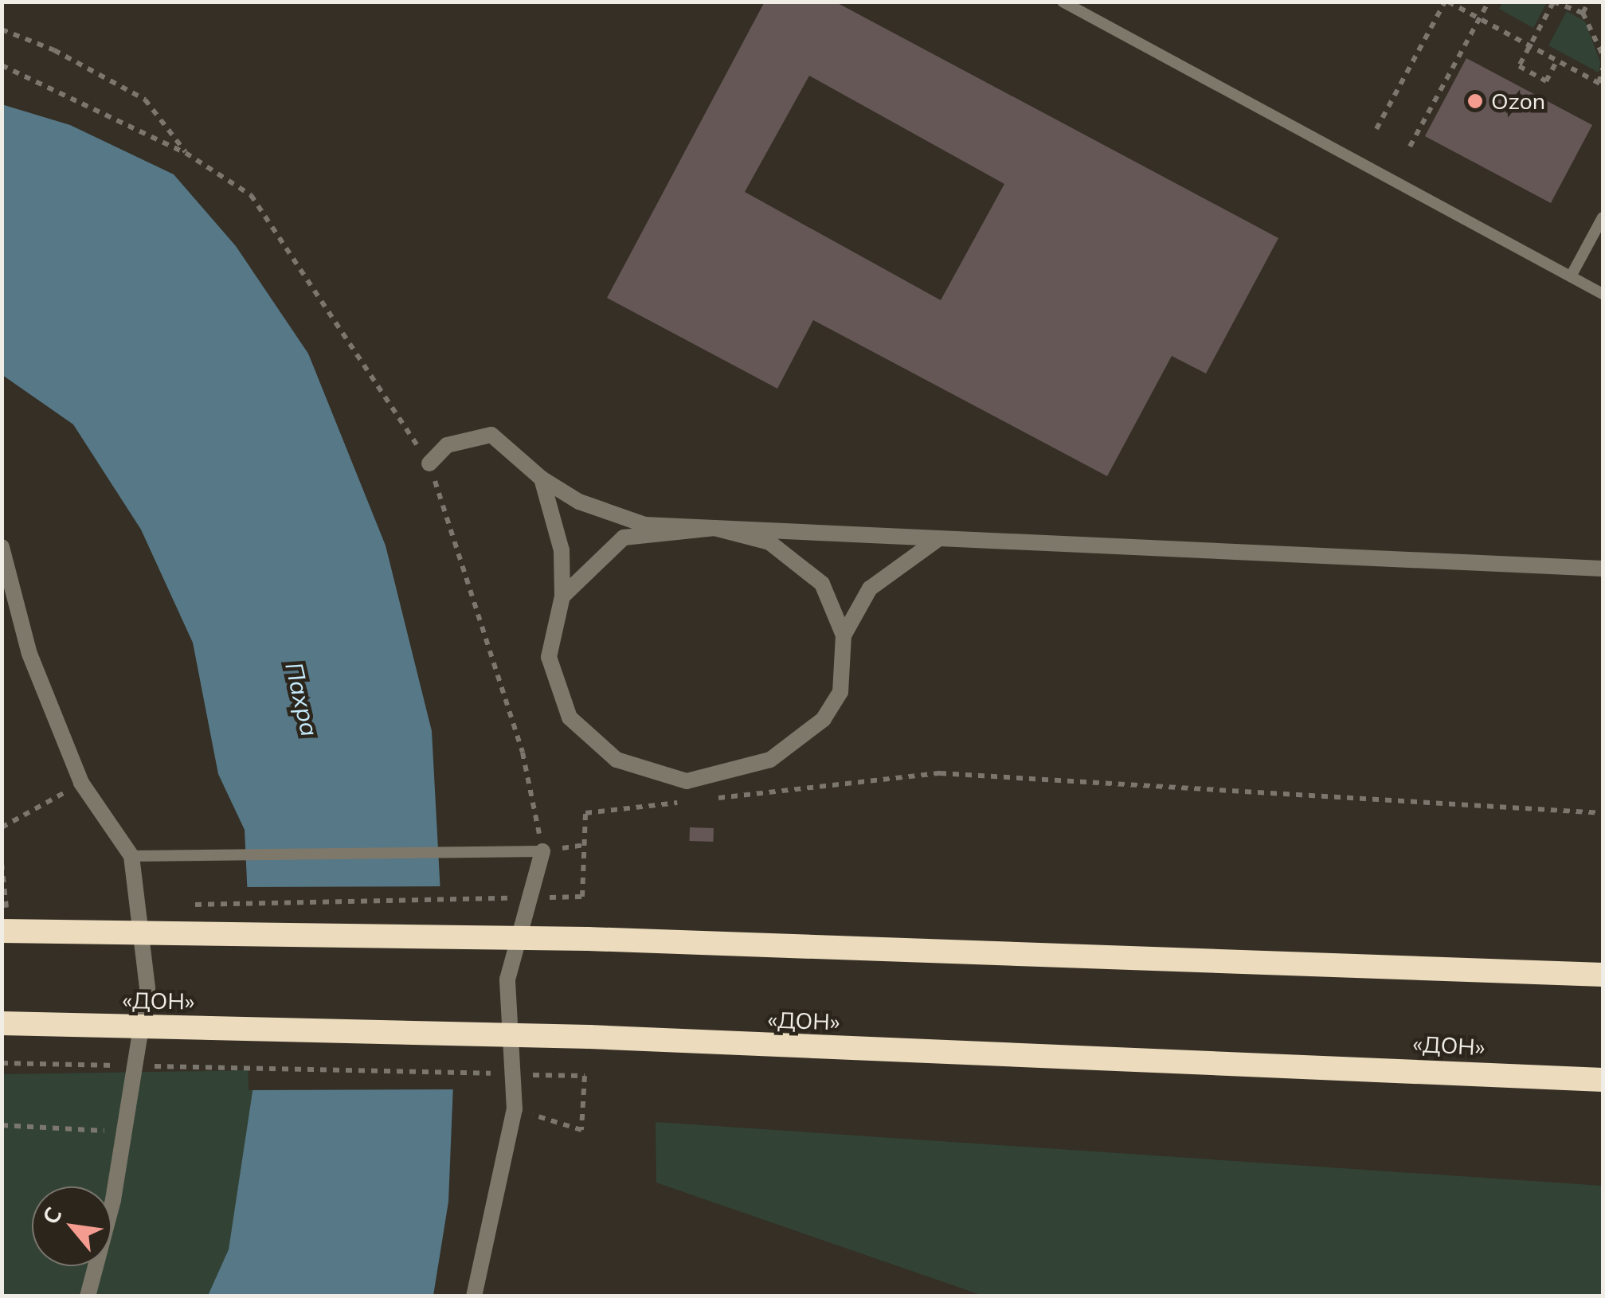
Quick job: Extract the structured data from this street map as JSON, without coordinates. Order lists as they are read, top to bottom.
{
  "streets": {
    "highway": ["«ДОН»"]
  },
  "water": ["Пахра"],
  "places": ["Ozon"],
  "north": "top left"
}
